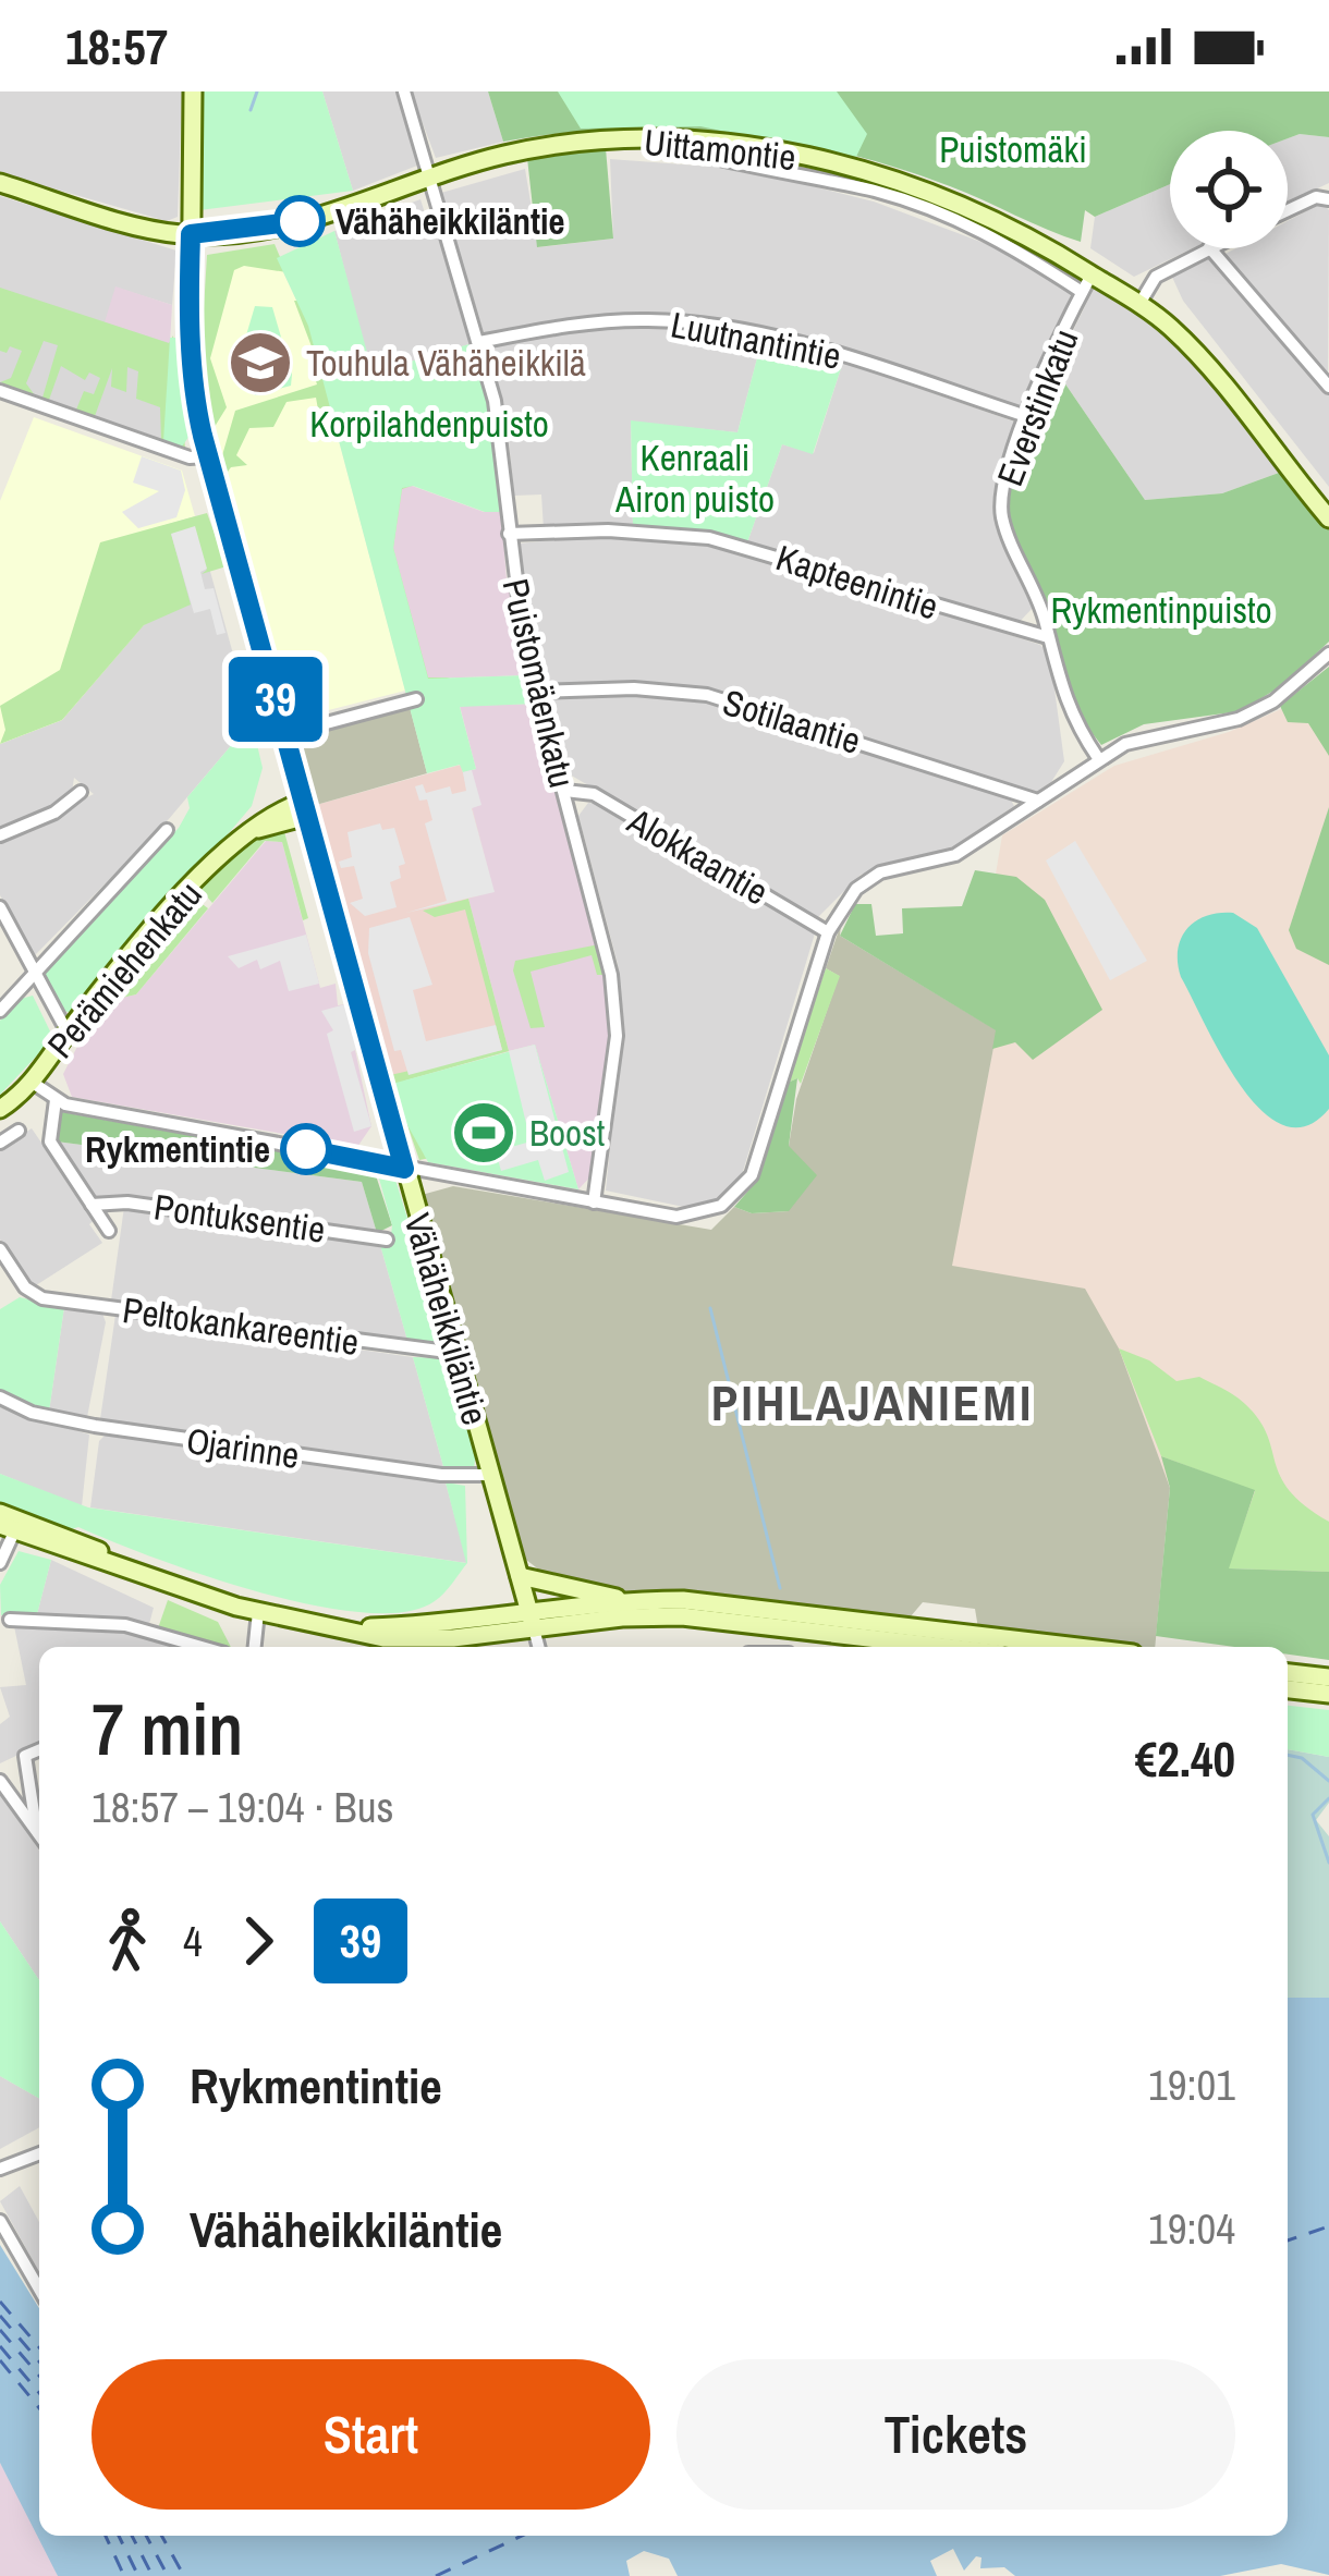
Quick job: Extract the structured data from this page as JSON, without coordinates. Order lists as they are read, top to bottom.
{
  "streets": {
    "street": [
      "Uittamontie",
      "Luutnantintie",
      "Everstinkatu",
      "Kapteenintie",
      "Puistomäenkatu",
      "Sotilaantie",
      "Alokkaantie",
      "Perämiehenkatu",
      "Pontuksentie",
      "Vähäheikkiläntie",
      "Peltokankareentie",
      "Ojarinne"
    ]
  },
  "crossings": [
    ["Uittamontie", "Everstinkatu"],
    ["Uittamontie", "Puistomäenkatu"],
    ["Uittamontie", "Vähäheikkiläntie"],
    ["Luutnantintie", "Everstinkatu"],
    ["Luutnantintie", "Puistomäenkatu"],
    ["Everstinkatu", "Kapteenintie"],
    ["Kapteenintie", "Puistomäenkatu"],
    ["Puistomäenkatu", "Sotilaantie"],
    ["Puistomäenkatu", "Alokkaantie"],
    ["Perämiehenkatu", "Vähäheikkiläntie"],
    ["Vähäheikkiläntie", "Peltokankareentie"],
    ["Vähäheikkiläntie", "Ojarinne"]
  ],
  "districts": ["PIHLAJANIEMI"],
  "parks": [
    "Puistomäki",
    "Korpilahdenpuisto",
    "Kenraali Airon puisto",
    "Rykmentinpuisto"
  ],
  "places": {
    "other": ["Vähäheikkiläntie", "Rykmentintie"],
    "school or university": ["Touhula Vähäheikkilä"],
    "sports": ["Boost"]
  },
  "lines": ["bus line 39"],
  "page": {
    "status": "18:57",
    "on_map": "39",
    "heading": ["7 min", "18:57 – 19:04 · Bus", "€2.40"],
    "legs": ["4", "39"],
    "list": [
      {
        "name": "Rykmentintie",
        "value": "19:01"
      },
      {
        "name": "Vähäheikkiläntie",
        "value": "19:04"
      }
    ],
    "buttons": ["Start", "Tickets"]
  }
}
